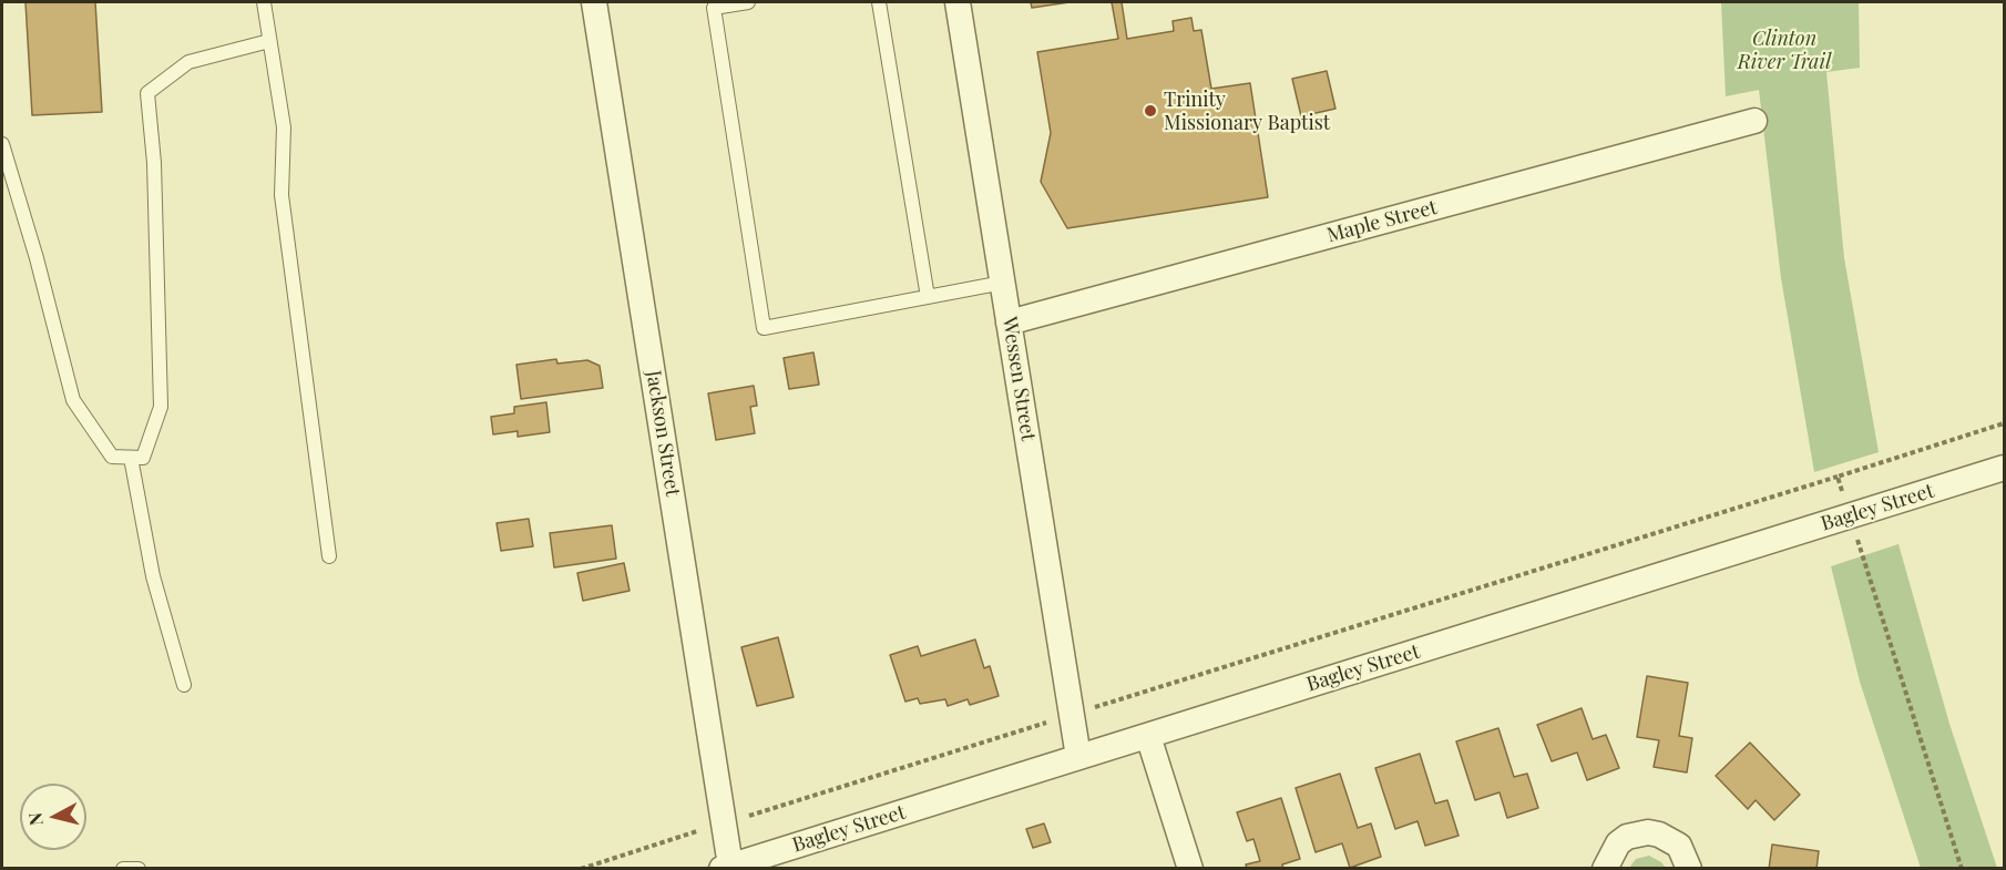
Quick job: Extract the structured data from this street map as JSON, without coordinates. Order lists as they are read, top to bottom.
{
  "streets": {
    "street": [
      "Maple Street",
      "Wessen Street",
      "Jackson Street",
      "Bagley Street"
    ]
  },
  "crossings": [
    ["Maple Street", "Wessen Street"],
    ["Wessen Street", "Bagley Street"],
    ["Jackson Street", "Bagley Street"]
  ],
  "parks": ["Clinton River Trail"],
  "places": ["Trinity Missionary Baptist"],
  "north": "left"
}
